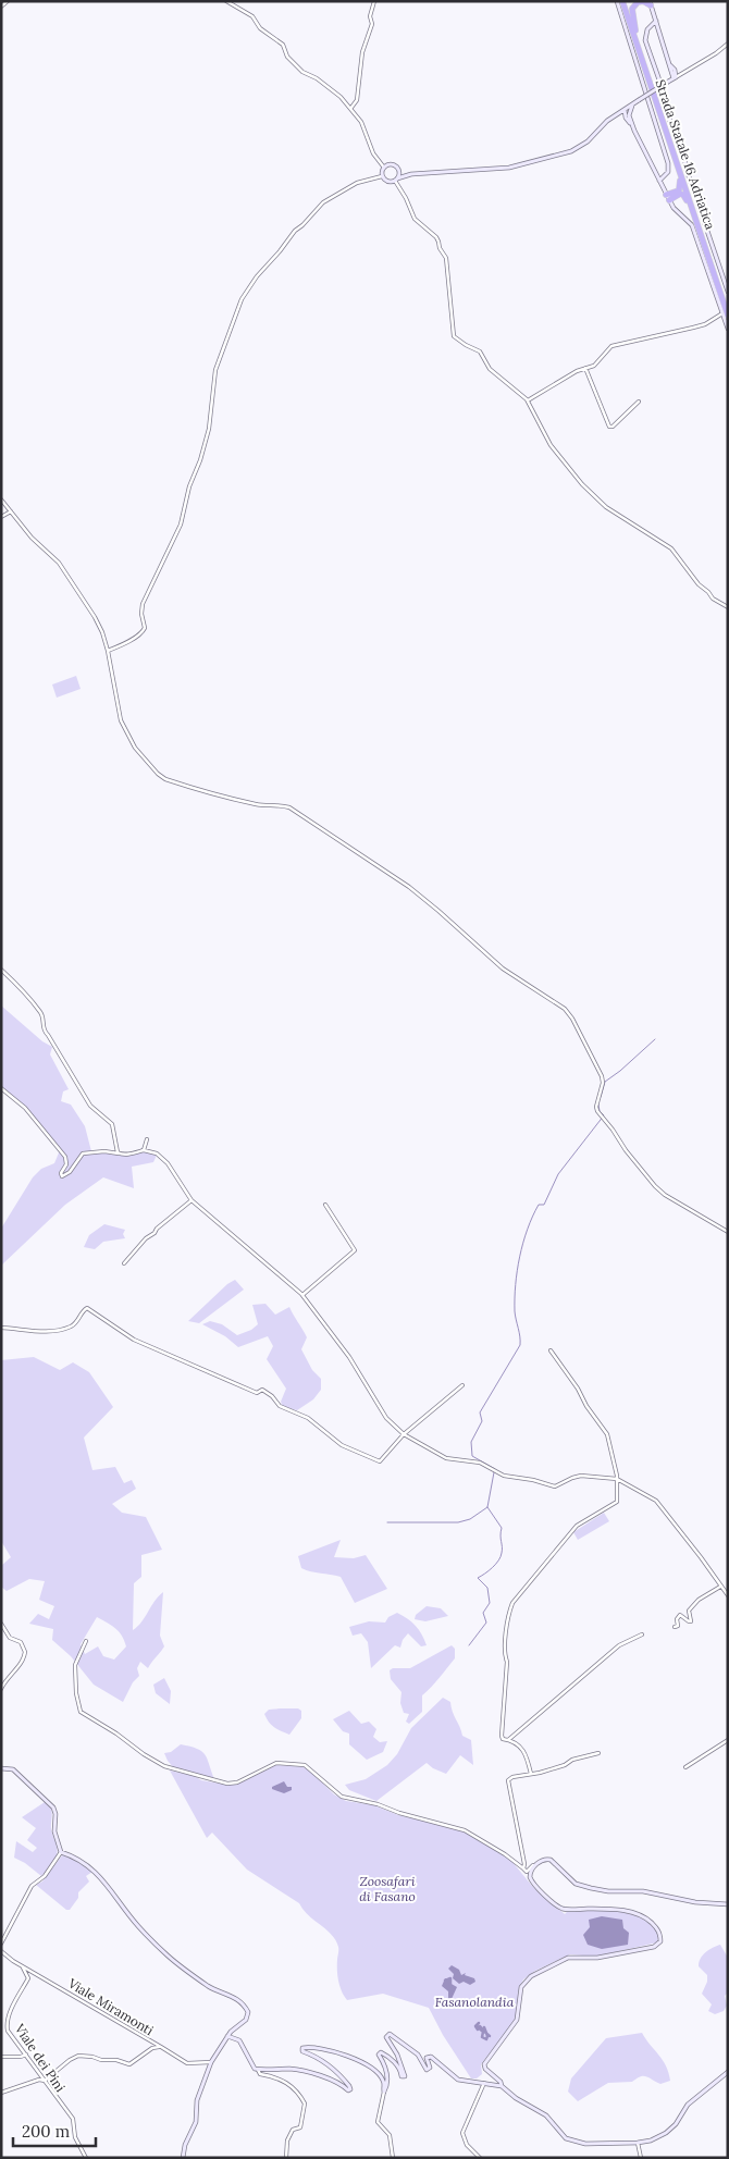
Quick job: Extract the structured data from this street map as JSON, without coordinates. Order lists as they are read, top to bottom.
{
  "streets": {
    "highway": ["Strada Statale 16 Adriatica"],
    "street": ["Viale Miramonti", "Viale dei Pini"]
  },
  "crossings": [
    ["Viale Miramonti", "Viale dei Pini"]
  ],
  "parks": ["Zoosafari di Fasano", "Fasanolandia"],
  "scale_bar": "200 m"
}
